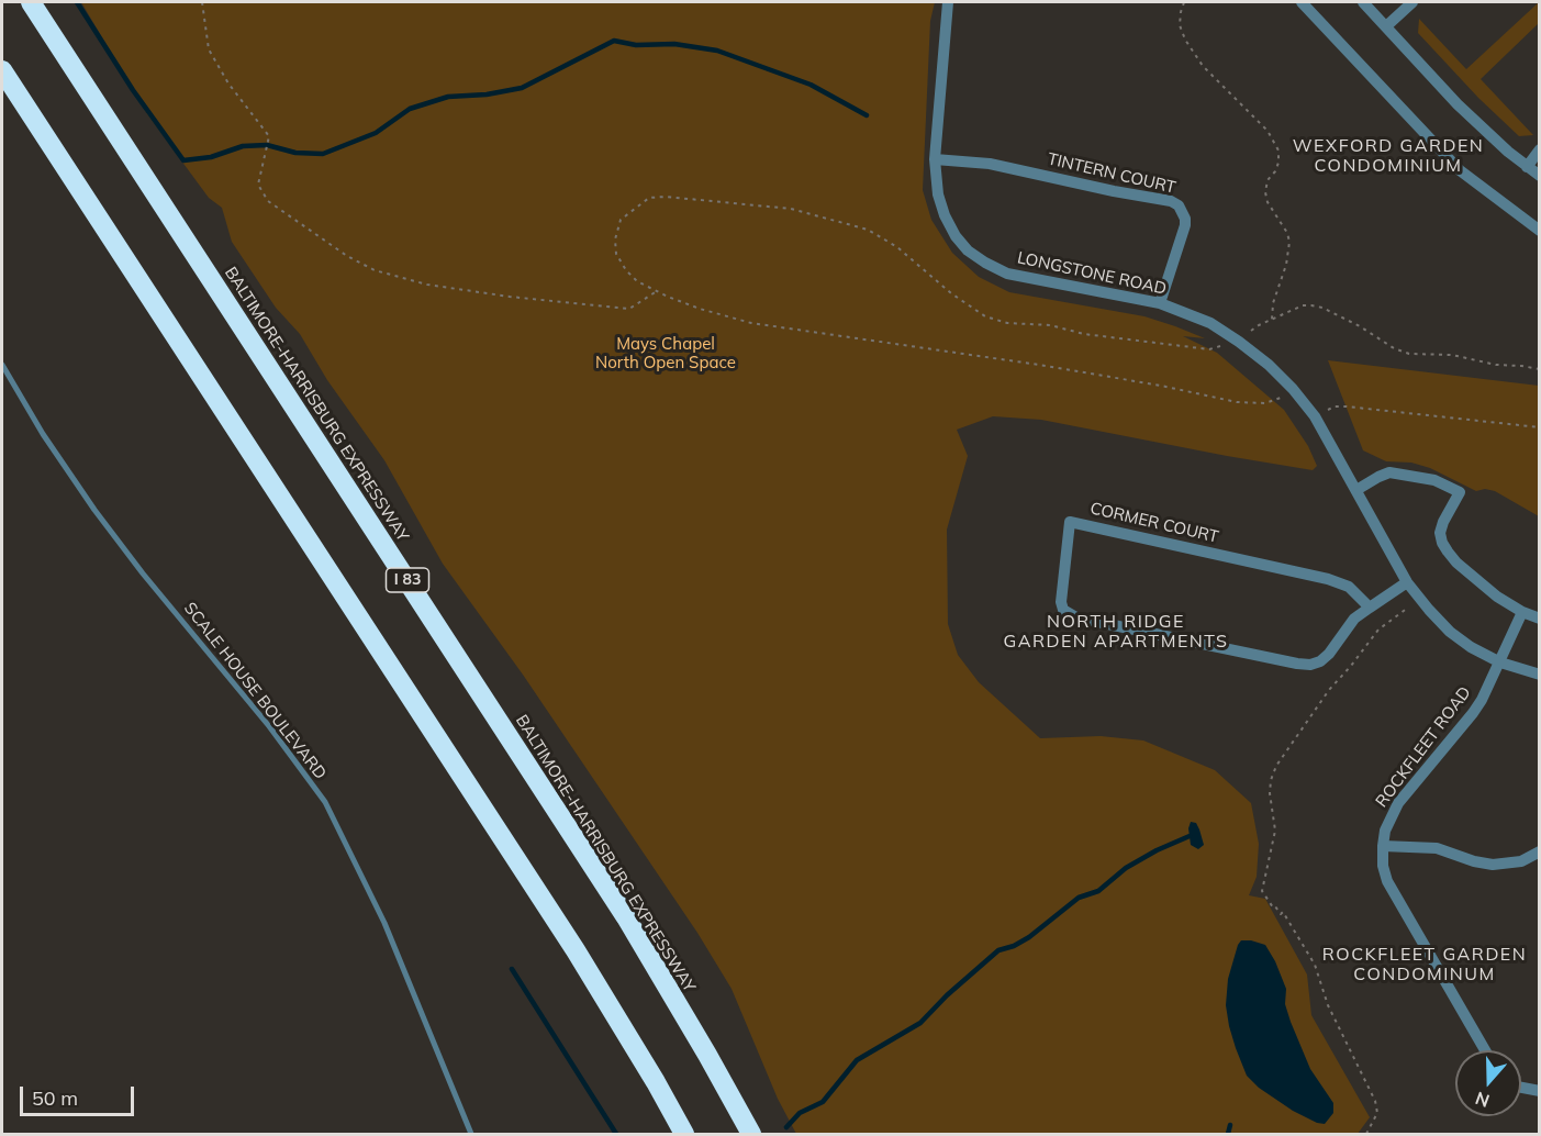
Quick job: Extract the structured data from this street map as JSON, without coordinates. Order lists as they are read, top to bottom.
{
  "streets": {
    "highway": ["BALTIMORE-HARRISBURG EXPRESSWAY", "I 83"],
    "street": [
      "TINTERN COURT",
      "LONGSTONE ROAD",
      "CORMER COURT",
      "ROCKFLEET ROAD"
    ],
    "lane": ["SCALE HOUSE BOULEVARD"]
  },
  "crossings": [
    ["TINTERN COURT", "LONGSTONE ROAD"],
    ["LONGSTONE ROAD", "CORMER COURT"],
    ["LONGSTONE ROAD", "ROCKFLEET ROAD"]
  ],
  "districts": ["WEXFORD GARDEN CONDOMINIUM", "NORTH RIDGE GARDEN APARTMENTS", "ROCKFLEET GARDEN CONDOMINUM"],
  "parks": ["Mays Chapel North Open Space"],
  "scale_bar": "50 m",
  "north": "bottom"
}
